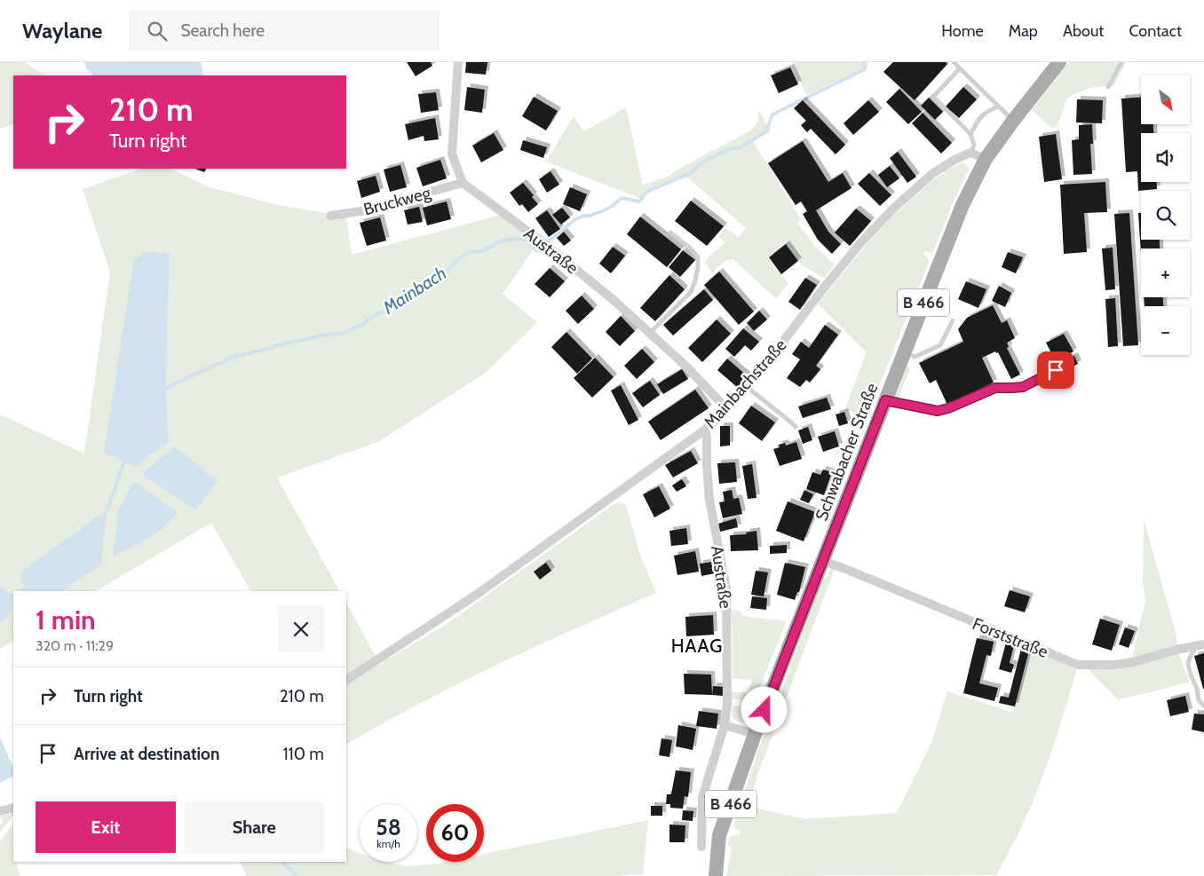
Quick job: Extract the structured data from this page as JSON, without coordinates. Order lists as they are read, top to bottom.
{
  "streets": {
    "main road": ["B 466", "Schwabacher Straße"],
    "street": [
      "Bruckweg",
      "Austraße",
      "Mainbachstraße",
      "Forststraße"
    ]
  },
  "crossings": [
    ["Bruckweg", "Austraße"],
    ["Austraße", "Mainbachstraße"],
    ["Schwabacher Straße", "Forststraße"]
  ],
  "districts": ["HAAG"],
  "water": ["Mainbach"],
  "north": "bottom right",
  "page": {
    "header": "Waylane",
    "search": "Search here",
    "nav": [
      "Home",
      "Map",
      "About",
      "Contact"
    ],
    "map_buttons": ["+", "−"],
    "turn": ["210 m", "Turn right"],
    "heading": ["1 min", "320 m · 11:29"],
    "list": [
      {
        "name": "Turn right",
        "value": "210 m"
      },
      {
        "name": "Arrive at destination",
        "value": "110 m"
      }
    ],
    "buttons": ["Exit", "Share"],
    "speed": "58 km/h",
    "limit": "60"
  }
}
